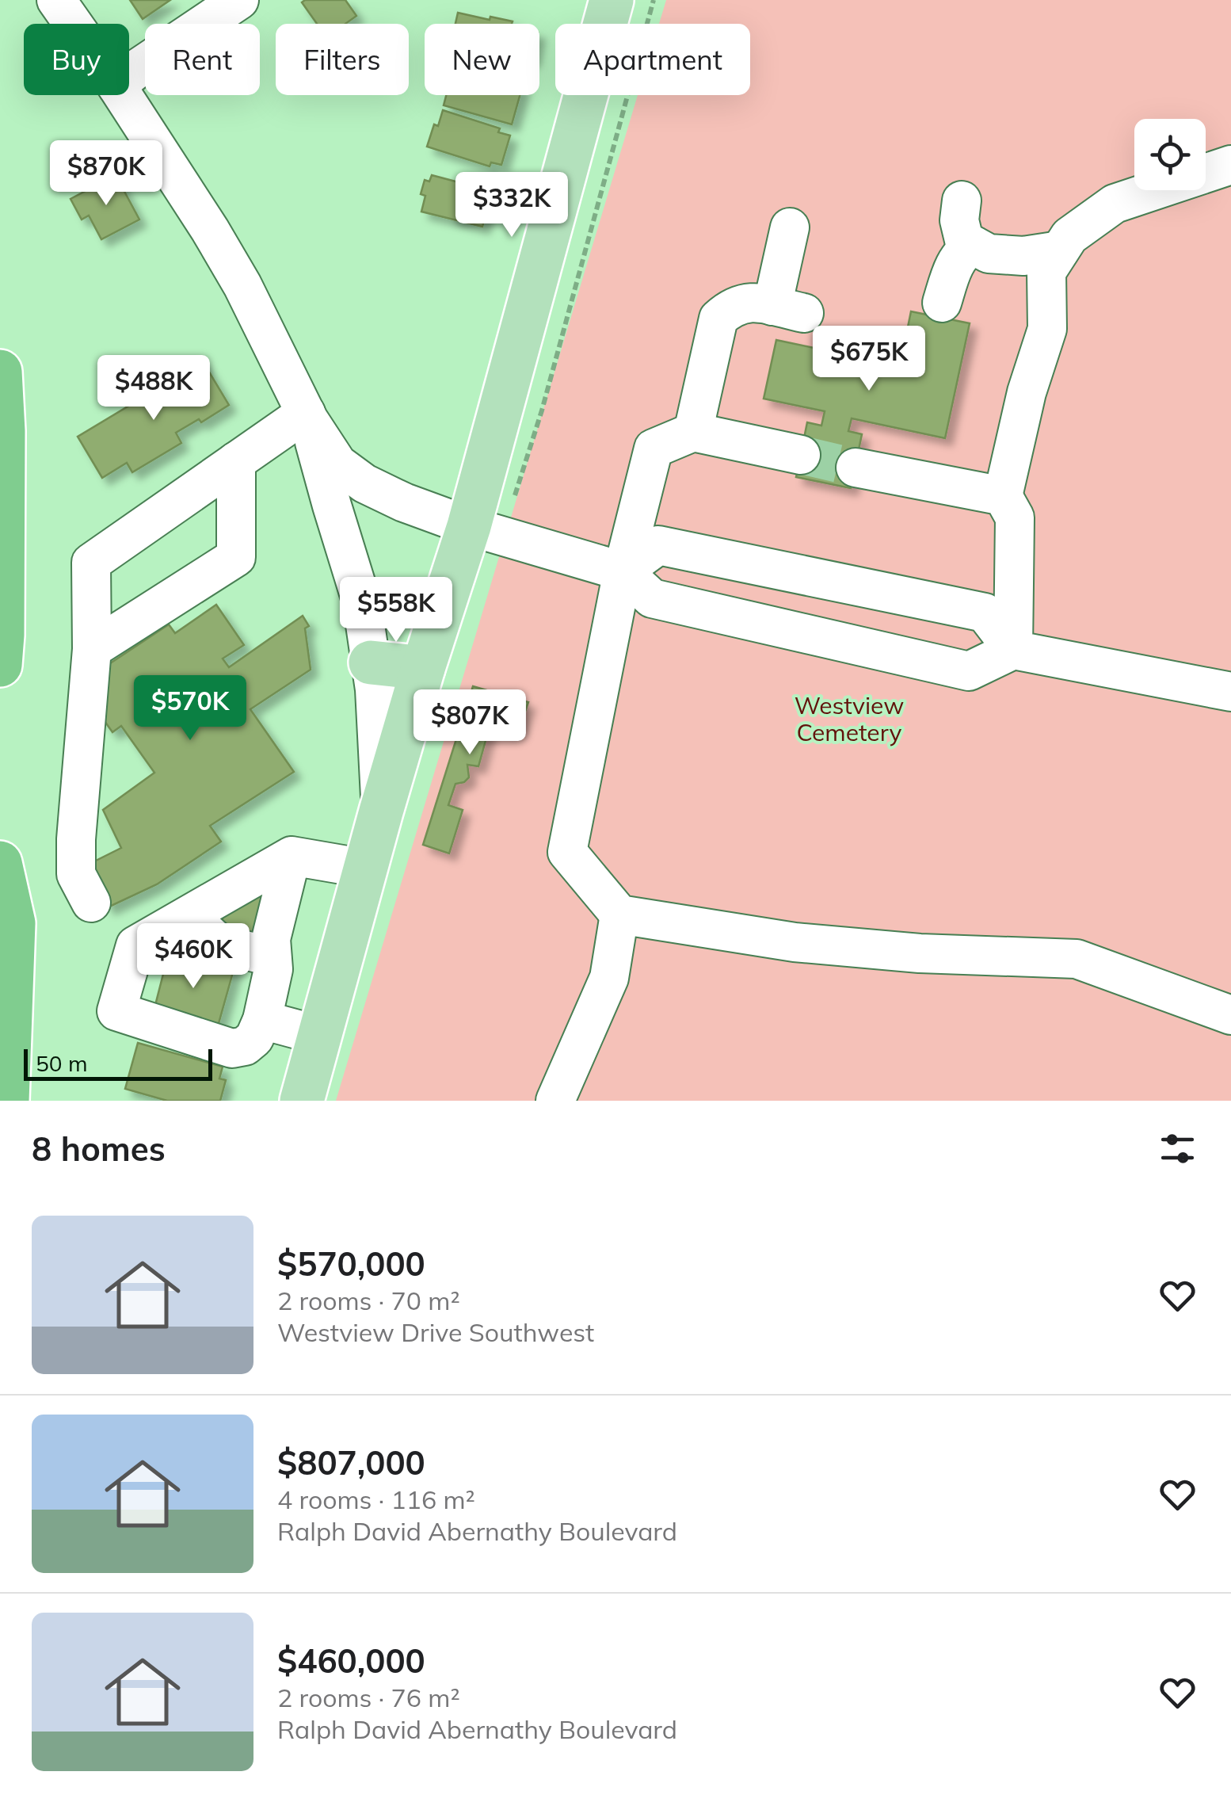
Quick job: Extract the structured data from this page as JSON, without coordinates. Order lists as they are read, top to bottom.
{
  "parks": ["Westview Cemetery"],
  "scale_bar": "50 m",
  "page": {
    "chip": [
      "Buy",
      "Rent",
      "Filters",
      "New",
      "Apartment"
    ],
    "price": [
      "$870K",
      "$332K",
      "$675K",
      "$488K",
      "$558K",
      "$570K",
      "$807K",
      "$460K"
    ],
    "scale": "50 m",
    "heading": "8 homes",
    "list": [
      {
        "name": "$570,000",
        "note": "2 rooms · 70 m² · Westview Drive Southwest"
      },
      {
        "name": "$807,000",
        "note": "4 rooms · 116 m² · Ralph David Abernathy Boulevard"
      },
      {
        "name": "$460,000",
        "note": "2 rooms · 76 m² · Ralph David Abernathy Boulevard"
      }
    ]
  }
}
